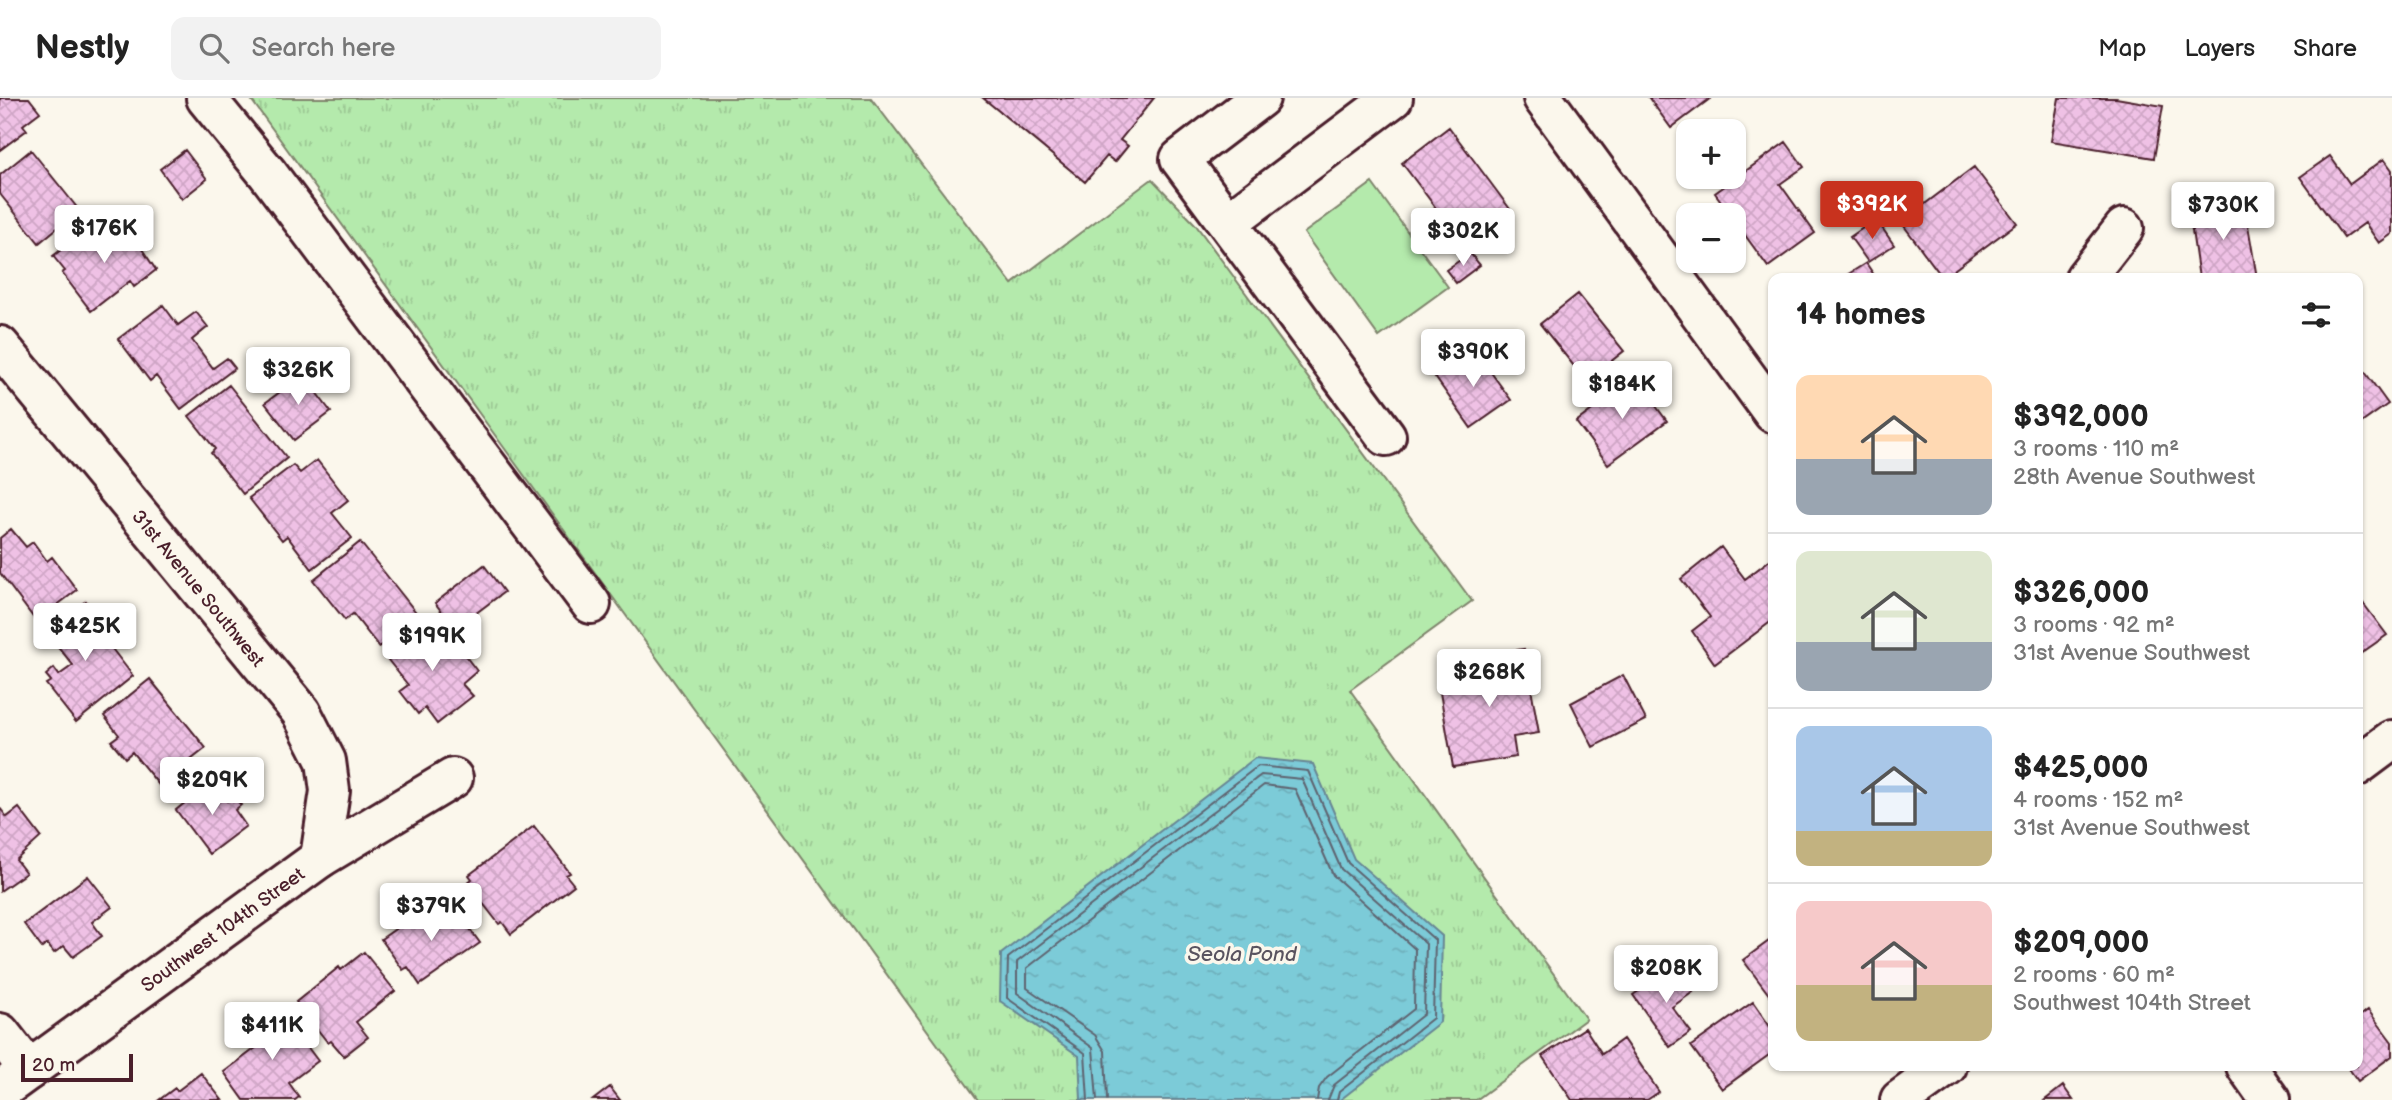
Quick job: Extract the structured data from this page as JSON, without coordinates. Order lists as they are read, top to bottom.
{
  "streets": {
    "street": ["31st Avenue Southwest", "Southwest 104th Street"]
  },
  "crossings": [
    ["31st Avenue Southwest", "Southwest 104th Street"]
  ],
  "water": ["Seola Pond"],
  "scale_bar": "20 m",
  "page": {
    "header": "Nestly",
    "search": "Search here",
    "nav": ["Map", "Layers", "Share"],
    "map_buttons": ["+", "−"],
    "price": [
      "$392K",
      "$730K",
      "$176K",
      "$302K",
      "$390K",
      "$326K",
      "$184K",
      "$425K",
      "$199K",
      "$268K",
      "$209K",
      "$379K",
      "$208K",
      "$411K"
    ],
    "heading": "14 homes",
    "list": [
      {
        "name": "$392,000",
        "note": "3 rooms · 110 m² · 28th Avenue Southwest"
      },
      {
        "name": "$326,000",
        "note": "3 rooms · 92 m² · 31st Avenue Southwest"
      },
      {
        "name": "$425,000",
        "note": "4 rooms · 152 m² · 31st Avenue Southwest"
      },
      {
        "name": "$209,000",
        "note": "2 rooms · 60 m² · Southwest 104th Street"
      }
    ],
    "scale": "20 m"
  }
}
